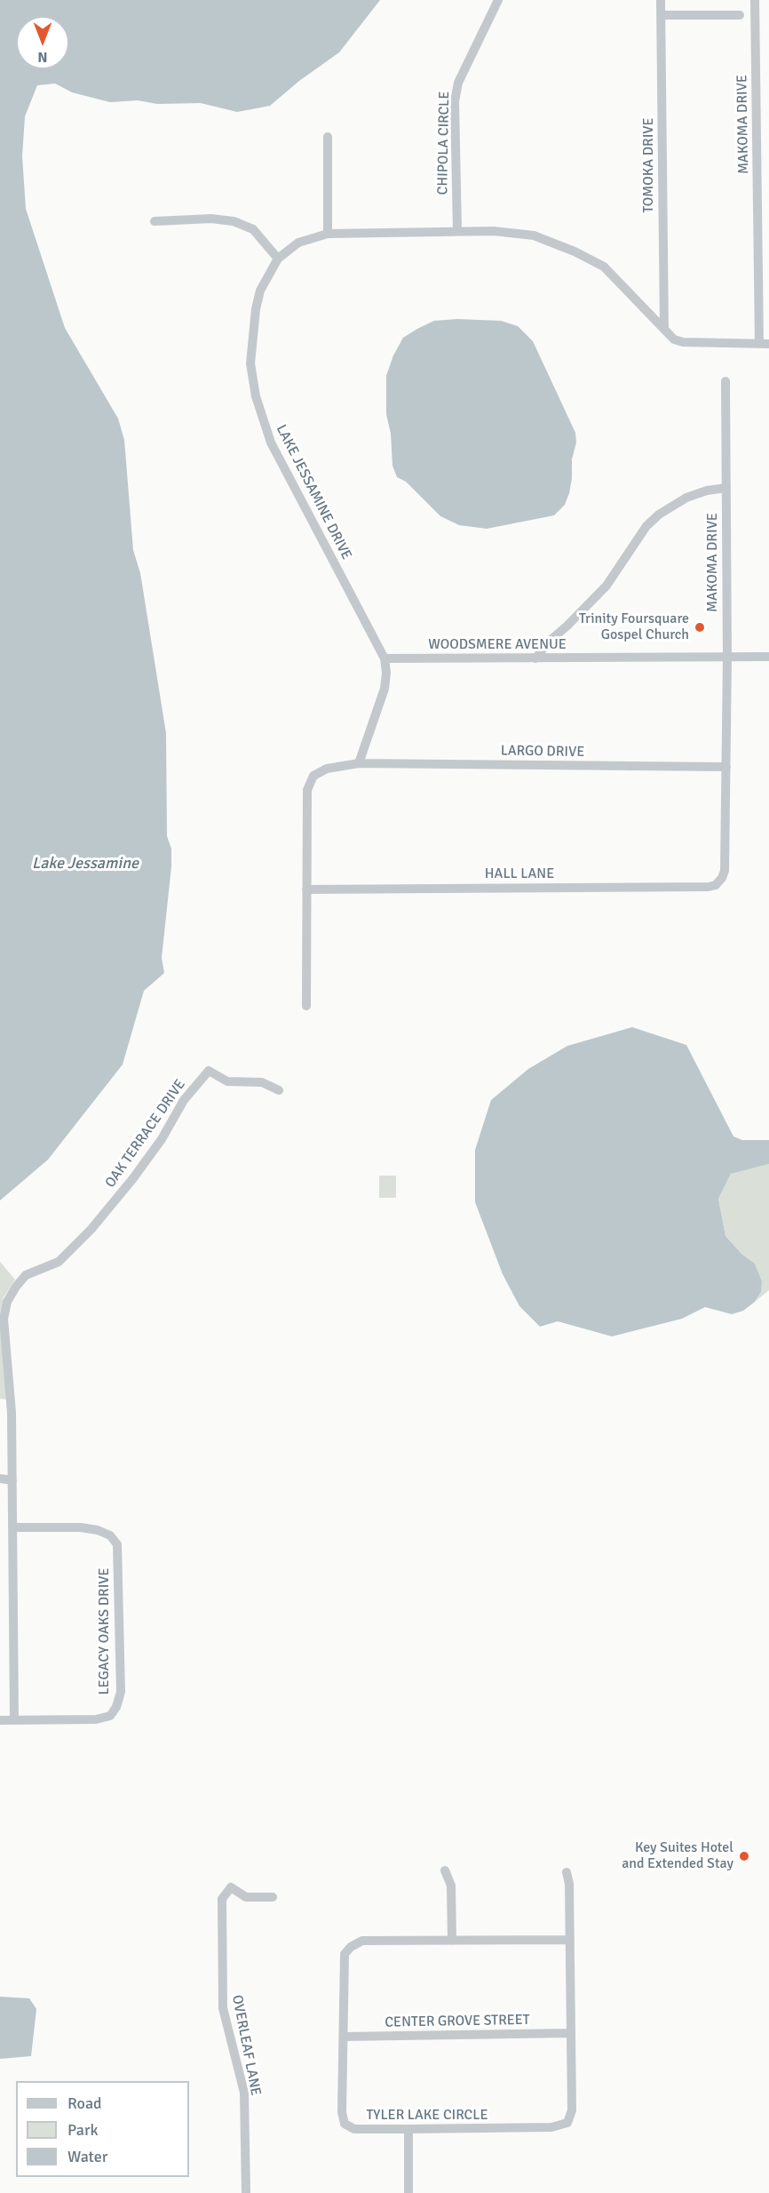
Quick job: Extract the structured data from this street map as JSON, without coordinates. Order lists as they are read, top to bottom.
{
  "streets": {
    "street": [
      "MAKOMA DRIVE",
      "CHIPOLA CIRCLE",
      "TOMOKA DRIVE",
      "LAKE JESSAMINE DRIVE",
      "WOODSMERE AVENUE",
      "LARGO DRIVE",
      "HALL LANE",
      "OAK TERRACE DRIVE",
      "LEGACY OAKS DRIVE",
      "CENTER GROVE STREET",
      "OVERLEAF LANE",
      "TYLER LAKE CIRCLE"
    ]
  },
  "crossings": [
    ["MAKOMA DRIVE", "LAKE JESSAMINE DRIVE"],
    ["MAKOMA DRIVE", "WOODSMERE AVENUE"],
    ["MAKOMA DRIVE", "LARGO DRIVE"],
    ["MAKOMA DRIVE", "HALL LANE"],
    ["CHIPOLA CIRCLE", "LAKE JESSAMINE DRIVE"],
    ["TOMOKA DRIVE", "LAKE JESSAMINE DRIVE"],
    ["LAKE JESSAMINE DRIVE", "WOODSMERE AVENUE"],
    ["LAKE JESSAMINE DRIVE", "LARGO DRIVE"],
    ["OAK TERRACE DRIVE", "LEGACY OAKS DRIVE"],
    ["CENTER GROVE STREET", "TYLER LAKE CIRCLE"]
  ],
  "water": ["Lake Jessamine"],
  "places": ["Trinity Foursquare Gospel Church", "Key Suites Hotel and Extended Stay"],
  "legend": ["Road", "Park", "Water"],
  "north": "bottom"
}
